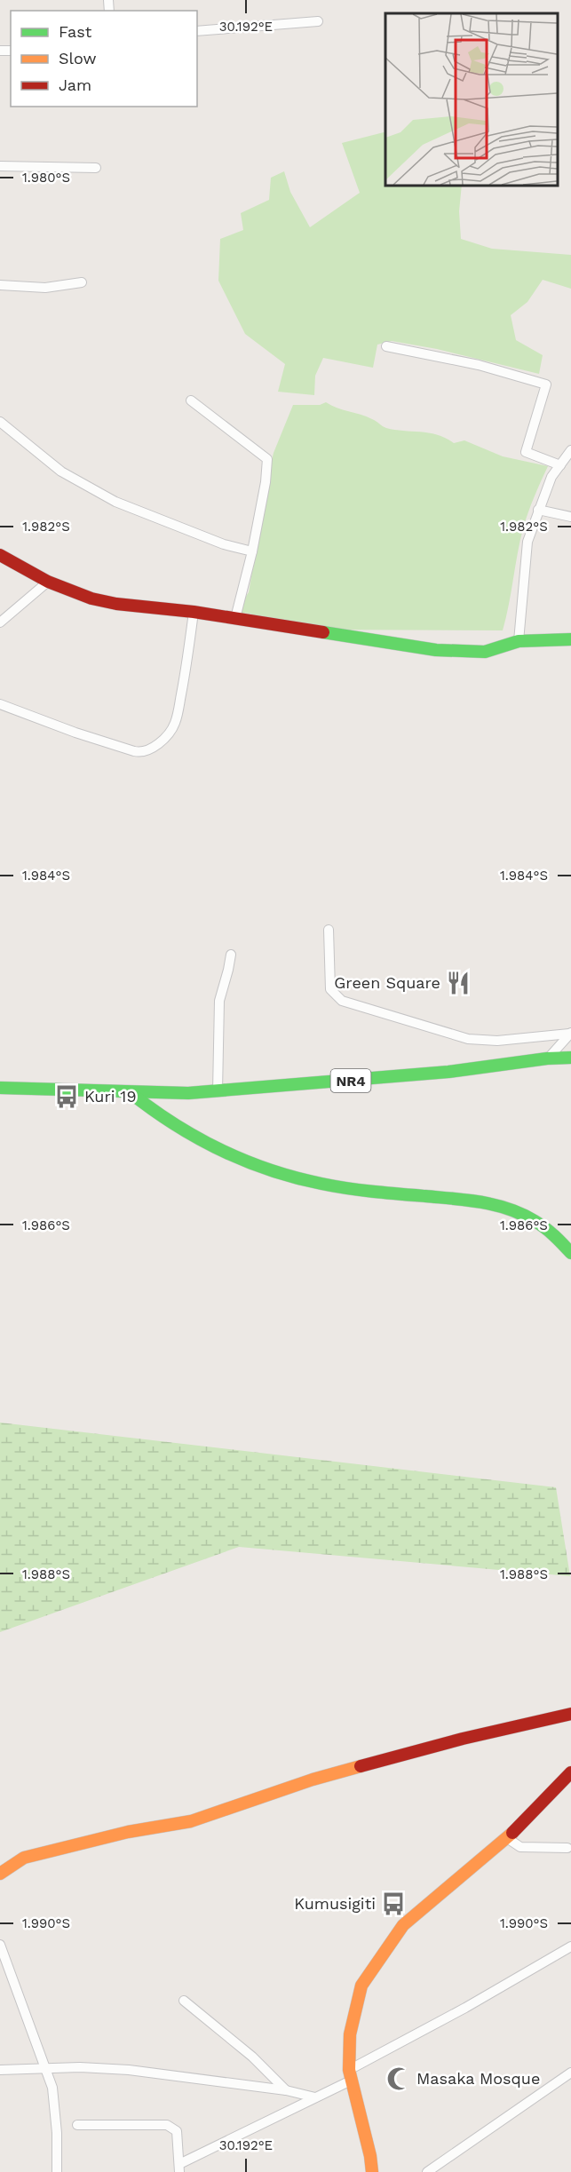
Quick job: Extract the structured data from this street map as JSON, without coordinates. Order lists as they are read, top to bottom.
{
  "streets": {
    "main road": ["NR4"]
  },
  "places": {
    "restaurant": ["Green Square"],
    "bus stop": ["Kuri 19", "Kumusigiti"],
    "mosque": ["Masaka Mosque"]
  },
  "legend": ["Fast", "Slow", "Jam"],
  "coordinates": [
    "30.192°E",
    "1.980°S",
    "1.982°S",
    "1.984°S",
    "1.986°S",
    "1.988°S",
    "1.990°S"
  ]
}
